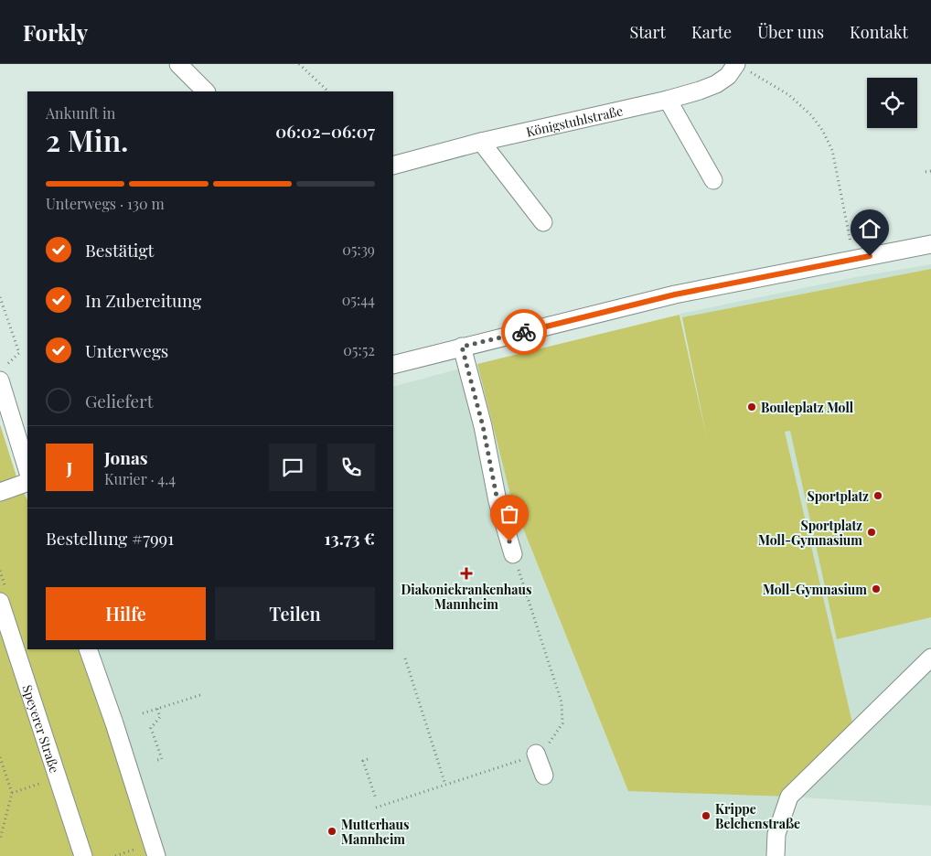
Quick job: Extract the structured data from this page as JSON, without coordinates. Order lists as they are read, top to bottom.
{
  "streets": {
    "street": ["Königstuhlstraße", "Speyerer Straße"]
  },
  "places": {
    "other": [
      "Bouleplatz Moll",
      "Sportplatz",
      "Sportplatz Moll-Gymnasium",
      "Moll-Gymnasium",
      "Krippe Belchenstraße",
      "Mutterhaus Mannheim"
    ],
    "health": ["Diakoniekrankenhaus Mannheim"]
  },
  "page": {
    "header": "Forkly",
    "nav": [
      "Start",
      "Karte",
      "Über uns",
      "Kontakt"
    ],
    "heading": ["2 Min.", "Ankunft in", "06:02–06:07"],
    "panel": [
      "Jonas",
      "Kurier · 4.4",
      "Bestellung #7991",
      "13.73 €"
    ],
    "bar": "Unterwegs · 130 m",
    "list": [
      ["Bestätigt", "05:39"],
      ["In Zubereitung", "05:44"],
      ["Unterwegs", "05:52"],
      "Geliefert"
    ],
    "round": "J",
    "buttons": ["Hilfe", "Teilen"]
  }
}
